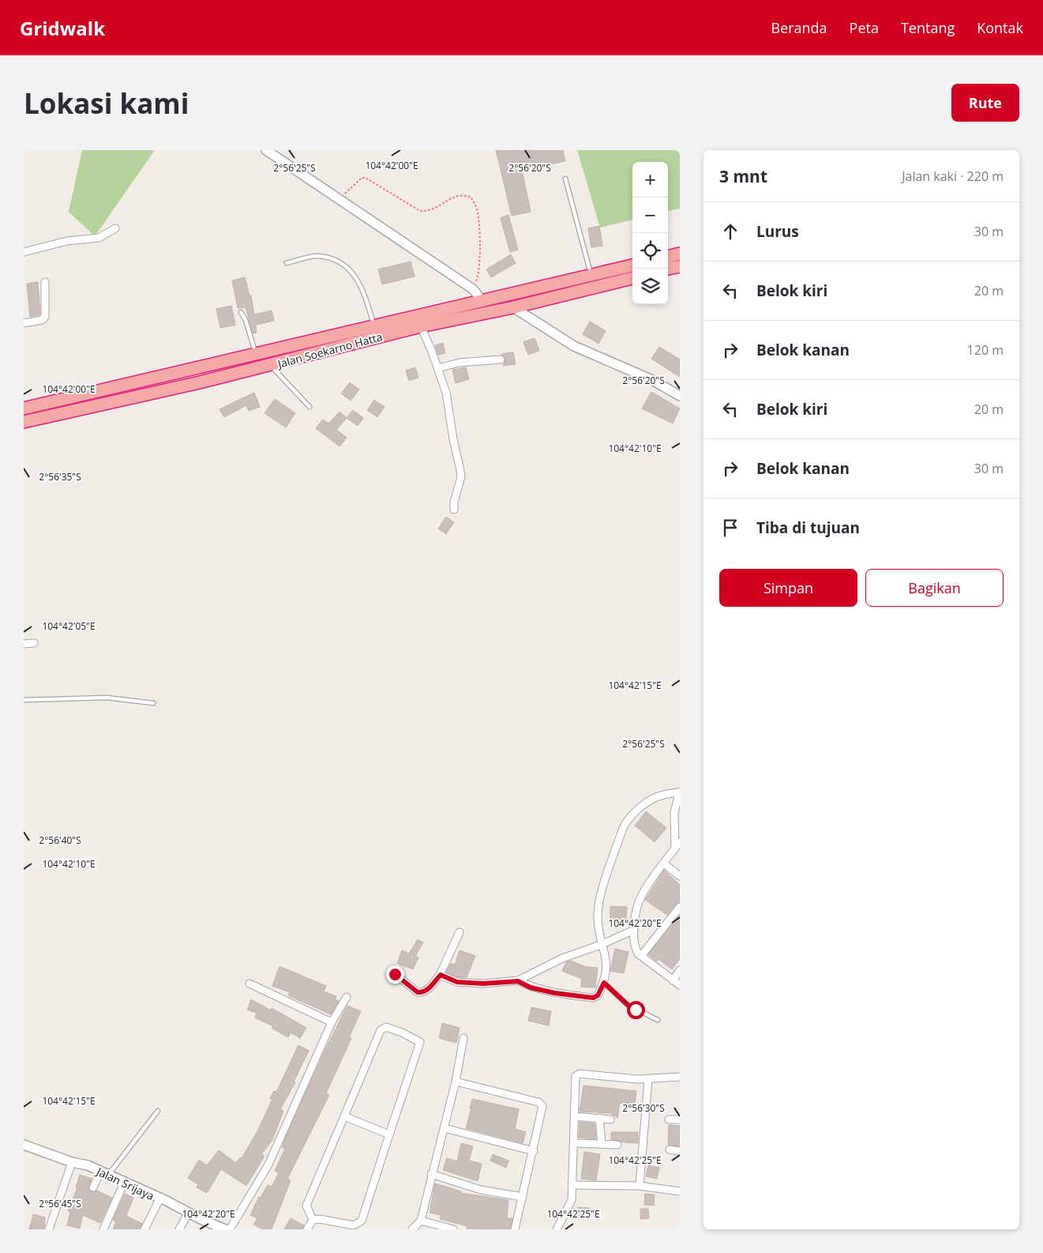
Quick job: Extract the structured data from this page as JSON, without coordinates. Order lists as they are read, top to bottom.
{
  "streets": {
    "highway": ["Jalan Soekarno Hatta"],
    "street": ["Jalan Srijaya"]
  },
  "page": {
    "header": "Gridwalk",
    "nav": [
      "Beranda",
      "Peta",
      "Tentang",
      "Kontak"
    ],
    "buttons": [
      "Rute",
      ["Simpan", "Bagikan"]
    ],
    "title": "Lokasi kami",
    "heading": ["3 mnt", "Jalan kaki · 220 m"],
    "map_buttons": ["+", "−"],
    "list": [
      ["Lurus", "30 m"],
      ["Belok kiri", "20 m"],
      ["Belok kanan", "120 m"],
      ["Belok kiri", "20 m"],
      ["Belok kanan", "30 m"],
      "Tiba di tujuan"
    ]
  },
  "coordinates": [
    "104°42'00\"E",
    "2°56'20\"S",
    "2°56'25\"S",
    "104°42'10\"E",
    "2°56'35\"S",
    "104°42'05\"E",
    "104°42'15\"E",
    "2°56'40\"S",
    "104°42'20\"E",
    "2°56'30\"S",
    "104°42'25\"E",
    "2°56'45\"S"
  ]
}
